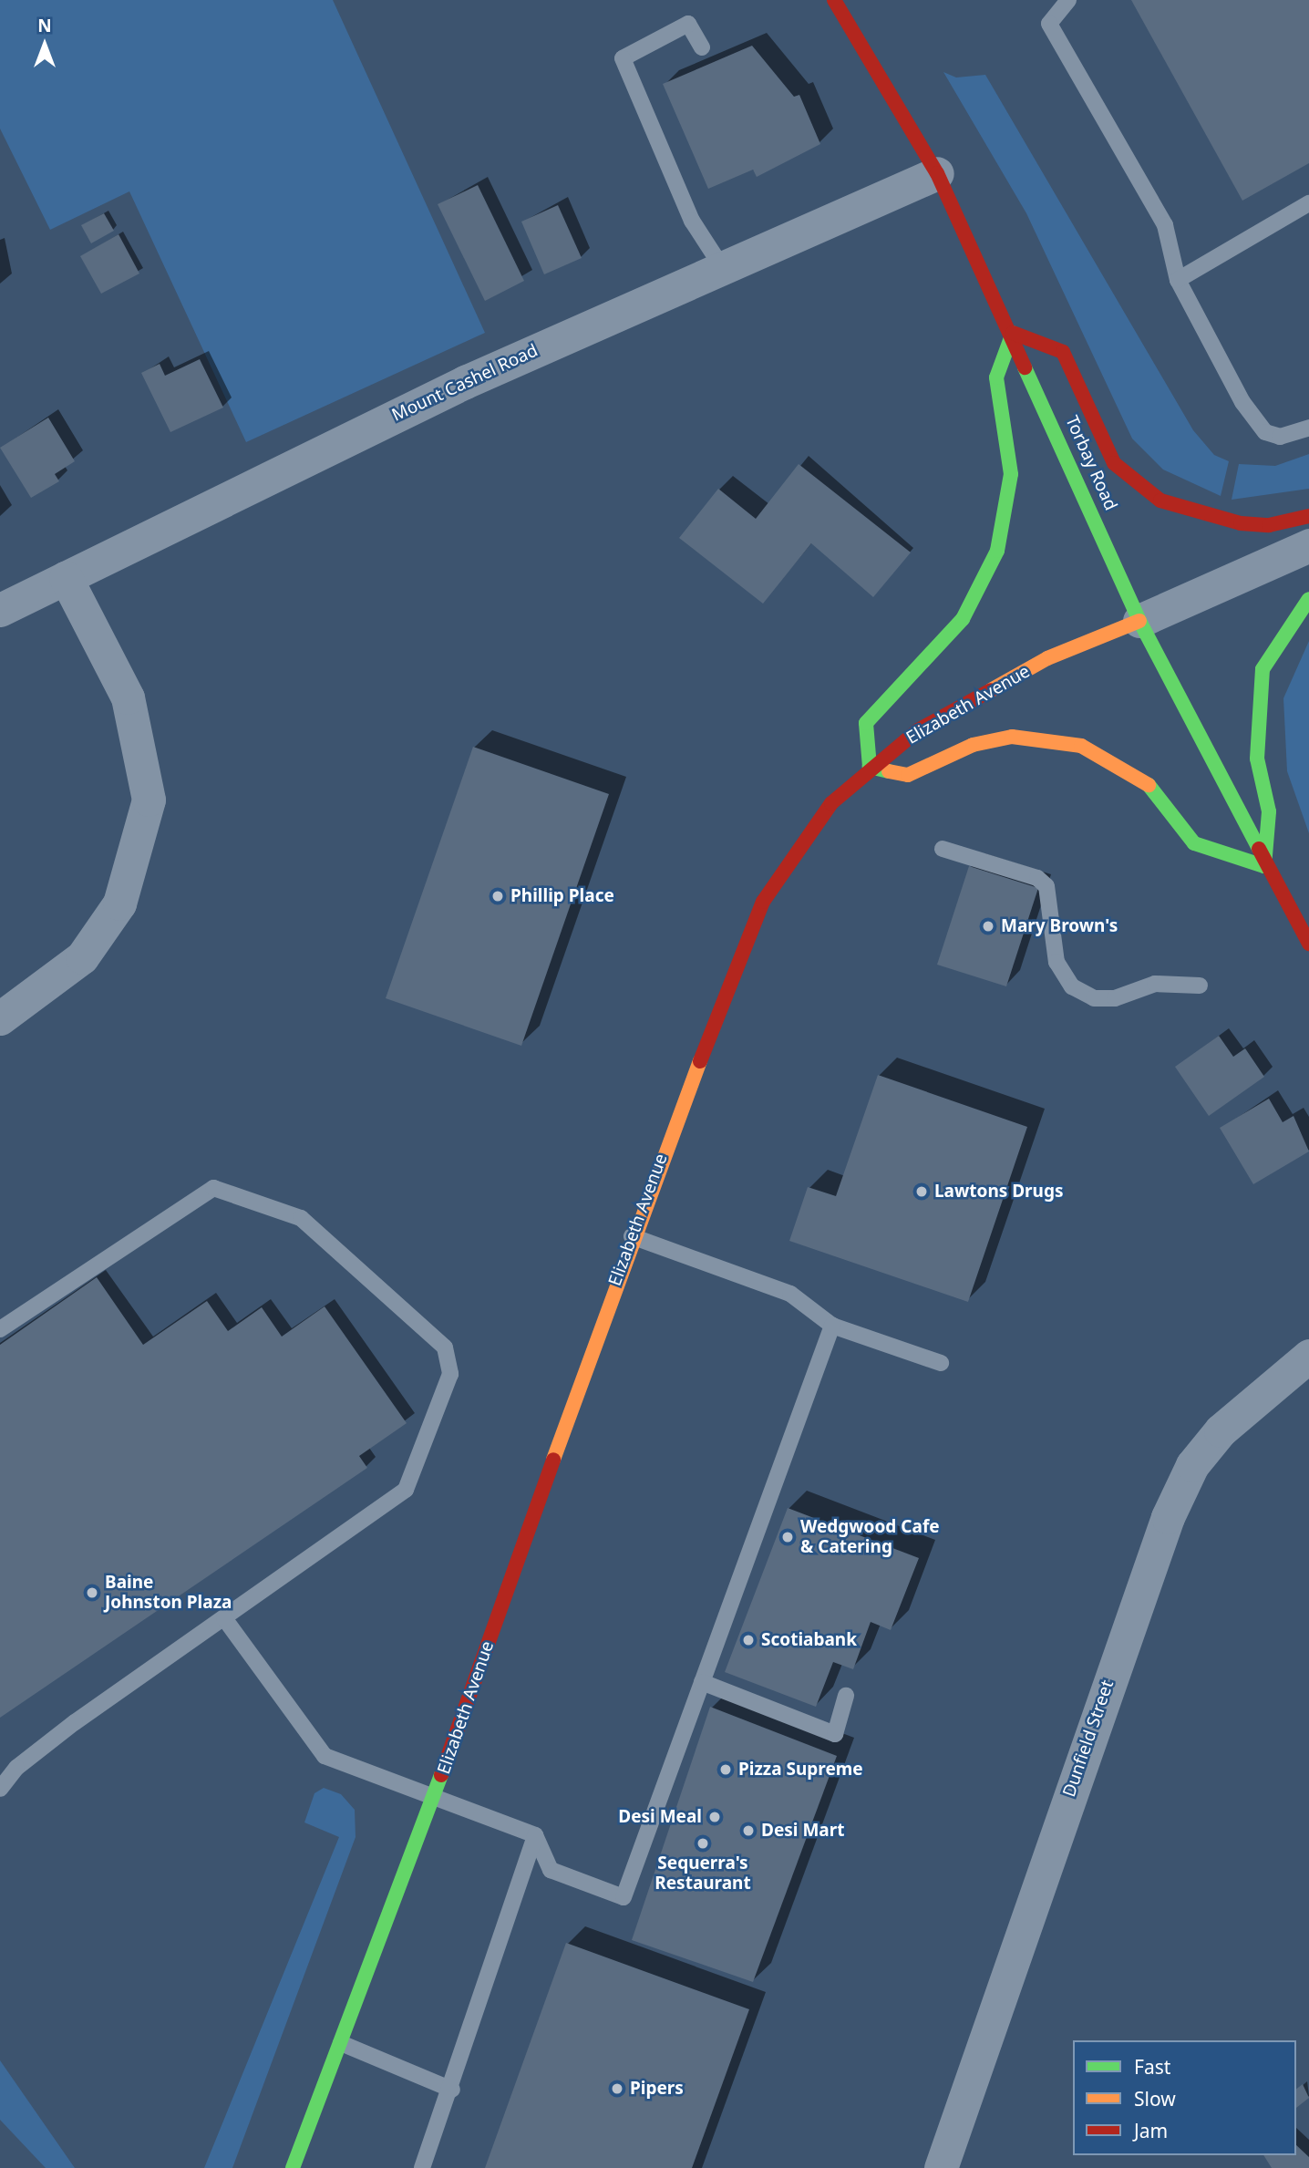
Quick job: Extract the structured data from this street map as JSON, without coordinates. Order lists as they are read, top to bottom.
{
  "streets": {
    "main road": ["Torbay Road", "Elizabeth Avenue"],
    "street": ["Mount Cashel Road", "Dunfield Street"]
  },
  "crossings": [
    ["Mount Cashel Road", "Torbay Road"],
    ["Torbay Road", "Elizabeth Avenue"]
  ],
  "places": [
    "Phillip Place",
    "Mary Brown's",
    "Lawtons Drugs",
    "Wedgwood Cafe & Catering",
    "Baine Johnston Plaza",
    "Scotiabank",
    "Pizza Supreme",
    "Desi Meal",
    "Desi Mart",
    "Sequerra's Restaurant",
    "Pipers"
  ],
  "legend": ["Fast", "Slow", "Jam"],
  "north": "top"
}
